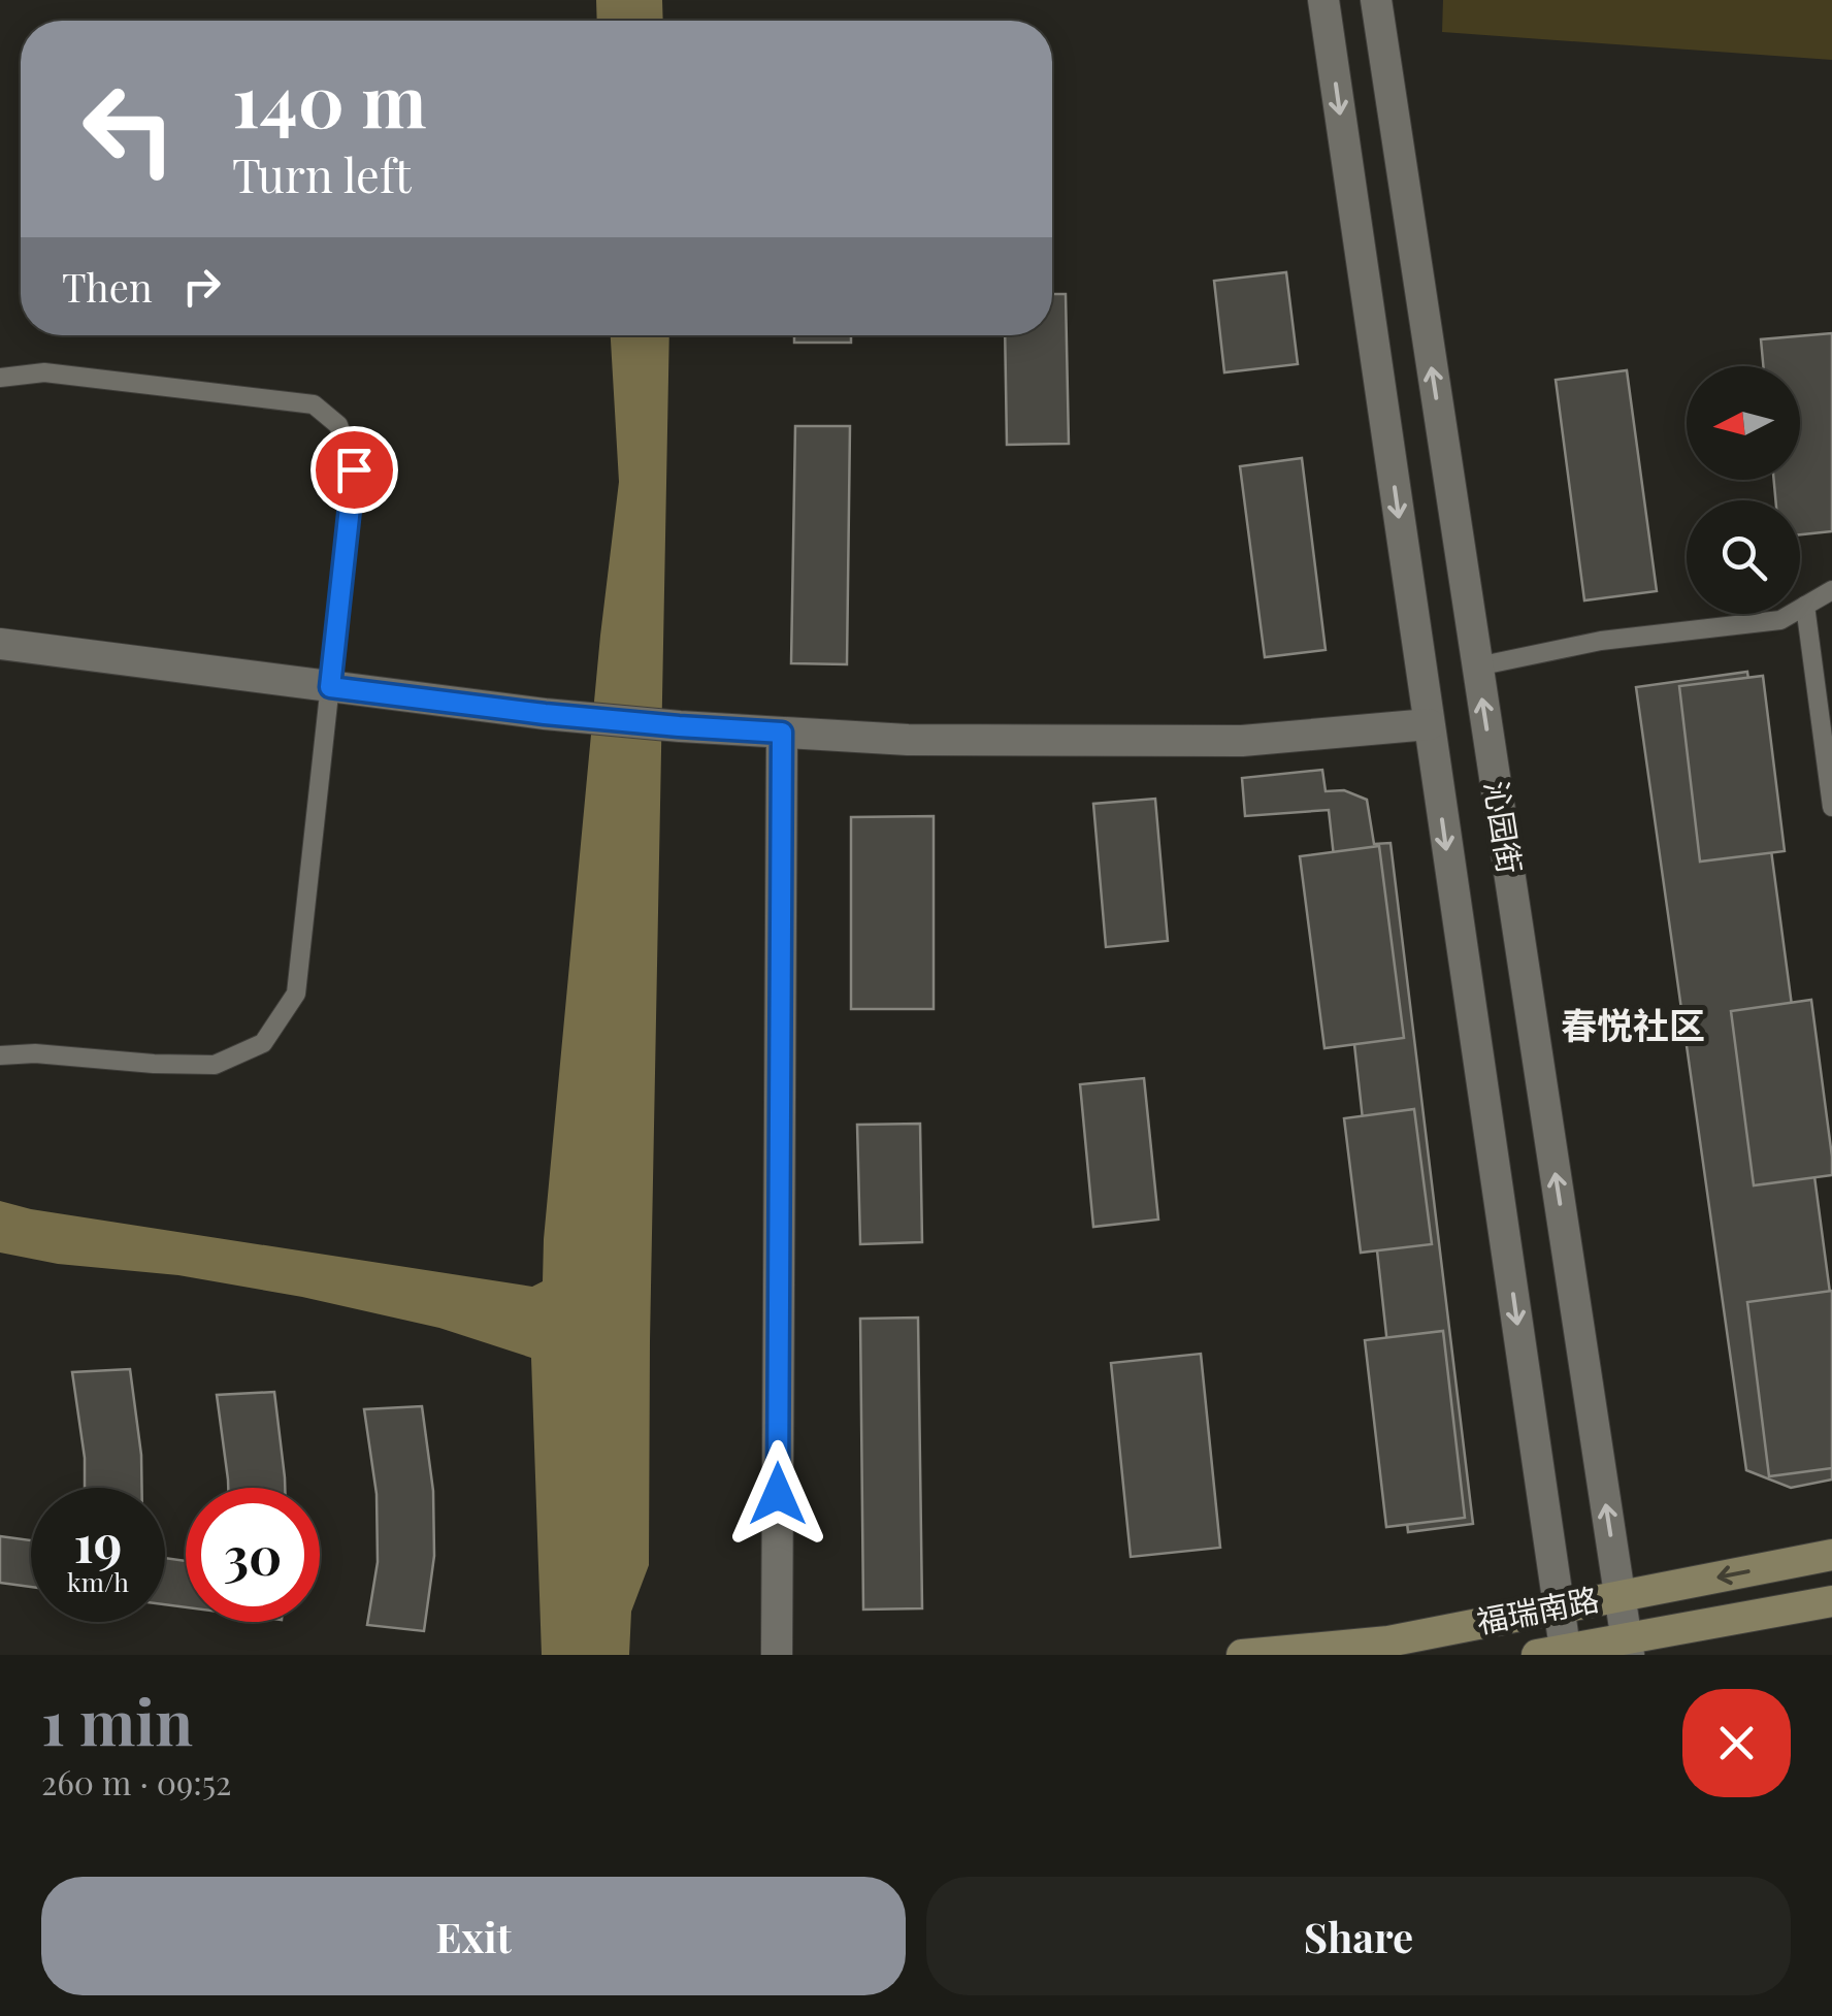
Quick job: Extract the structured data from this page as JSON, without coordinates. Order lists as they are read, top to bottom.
{
  "streets": {
    "street": ["沁园街", "福瑞南路"]
  },
  "crossings": [
    ["沁园街", "福瑞南路"]
  ],
  "districts": ["春悦社区"],
  "north": "left",
  "page": {
    "turn": ["140 m", "Turn left"],
    "then": "Then",
    "speed": "19 km/h",
    "limit": "30",
    "heading": ["1 min", "260 m · 09:52"],
    "buttons": ["Exit", "Share"]
  }
}
